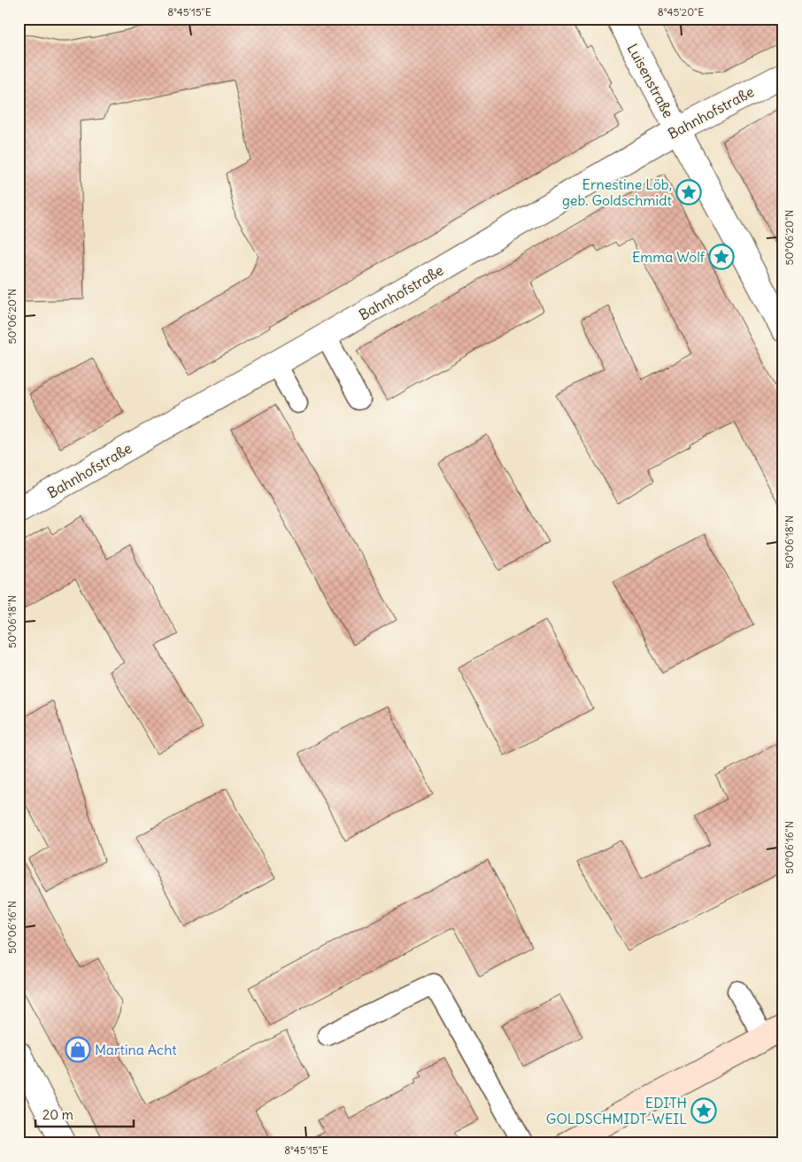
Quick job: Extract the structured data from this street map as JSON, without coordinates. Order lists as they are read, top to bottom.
{
  "streets": {
    "street": ["Luisenstraße", "Bahnhofstraße"]
  },
  "crossings": [
    ["Luisenstraße", "Bahnhofstraße"]
  ],
  "places": {
    "place": ["Ernestine Löb, geb. Goldschmidt", "Emma Wolf", "EDITH GOLDSCHMIDT-WEIL"],
    "shop": ["Martina Acht"]
  },
  "scale_bar": "20 m",
  "coordinates": [
    "8°45'15\"E",
    "8°45'20\"E",
    "50°06'20\"N",
    "50°06'18\"N",
    "50°06'16\"N"
  ]
}
